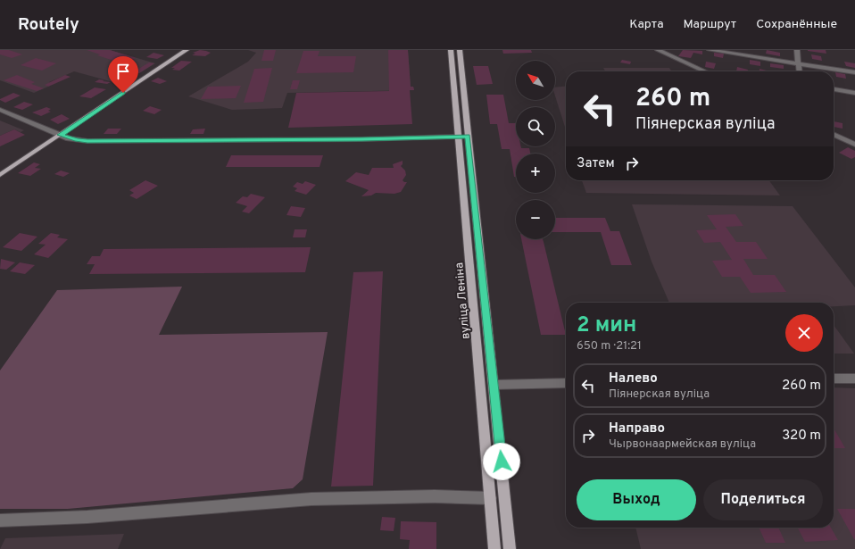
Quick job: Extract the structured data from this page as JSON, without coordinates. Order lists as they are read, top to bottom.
{
  "streets": {
    "main road": ["вуліца Леніна"]
  },
  "north": "top left",
  "page": {
    "header": "Routely",
    "nav": ["Карта", "Маршрут", "Сохранённые"],
    "map_buttons": ["+", "−"],
    "turn": ["260 m", "Піянерская вуліца"],
    "then": "Затем",
    "heading": ["2 мин", "650 m · 21:21"],
    "list": [
      {
        "name": "Налево",
        "note": "Піянерская вуліца",
        "value": "260 m"
      },
      {
        "name": "Направо",
        "note": "Чырвонаармейская вуліца",
        "value": "320 m"
      }
    ],
    "buttons": ["Выход", "Поделиться"]
  }
}
